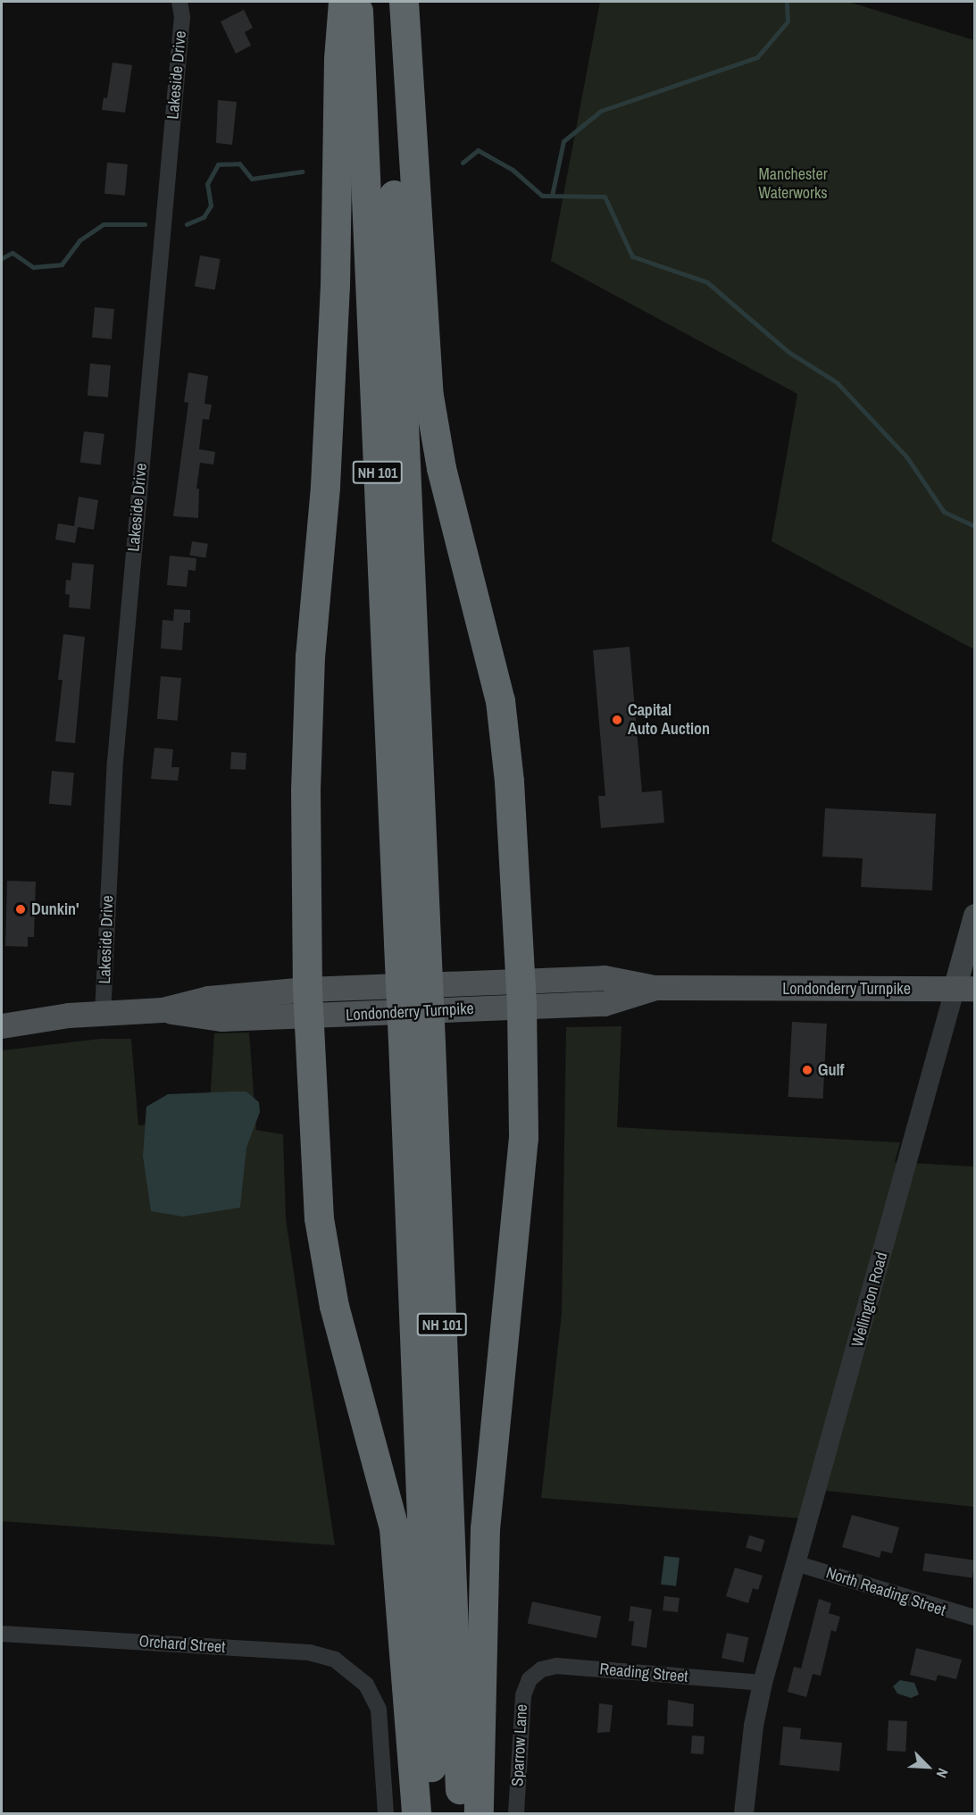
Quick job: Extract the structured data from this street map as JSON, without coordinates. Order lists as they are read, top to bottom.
{
  "streets": {
    "highway": ["NH 101"],
    "main road": ["Londonderry Turnpike", "Wellington Road"],
    "street": [
      "Lakeside Drive",
      "North Reading Street",
      "Orchard Street",
      "Reading Street",
      "Sparrow Lane"
    ]
  },
  "crossings": [
    ["Lakeside Drive", "Londonderry Turnpike"],
    ["Londonderry Turnpike", "Wellington Road"],
    ["Wellington Road", "North Reading Street"],
    ["Wellington Road", "Reading Street"],
    ["Reading Street", "Sparrow Lane"]
  ],
  "parks": ["Manchester Waterworks"],
  "places": ["Capital Auto Auction", "Dunkin'", "Gulf"],
  "north": "bottom right"
}
